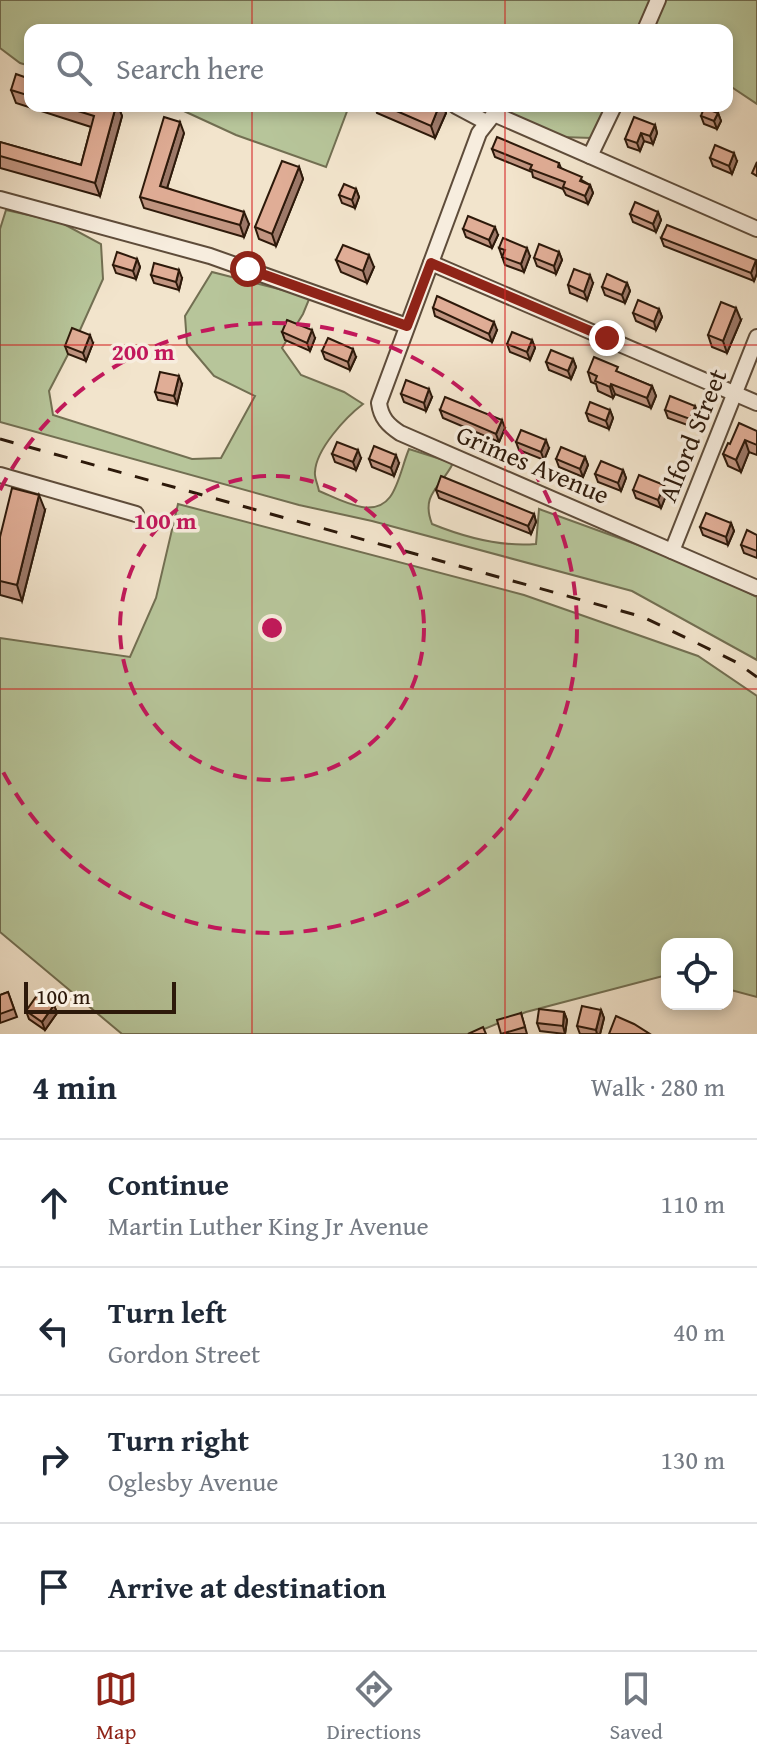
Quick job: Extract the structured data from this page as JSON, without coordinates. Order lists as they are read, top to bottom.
{
  "streets": {
    "street": ["Alford Street", "Grimes Avenue"]
  },
  "crossings": [
    ["Alford Street", "Grimes Avenue"]
  ],
  "scale_bar": "100 m",
  "page": {
    "search": "Search here",
    "scale": "100 m",
    "heading": ["4 min", "Walk · 280 m"],
    "list": [
      ["Continue", "Martin Luther King Jr Avenue", "110 m"],
      ["Turn left", "Gordon Street", "40 m"],
      ["Turn right", "Oglesby Avenue", "130 m"],
      "Arrive at destination"
    ],
    "nav": ["Map", "Directions", "Saved"]
  },
  "rings": ["200 m", "100 m"]
}
